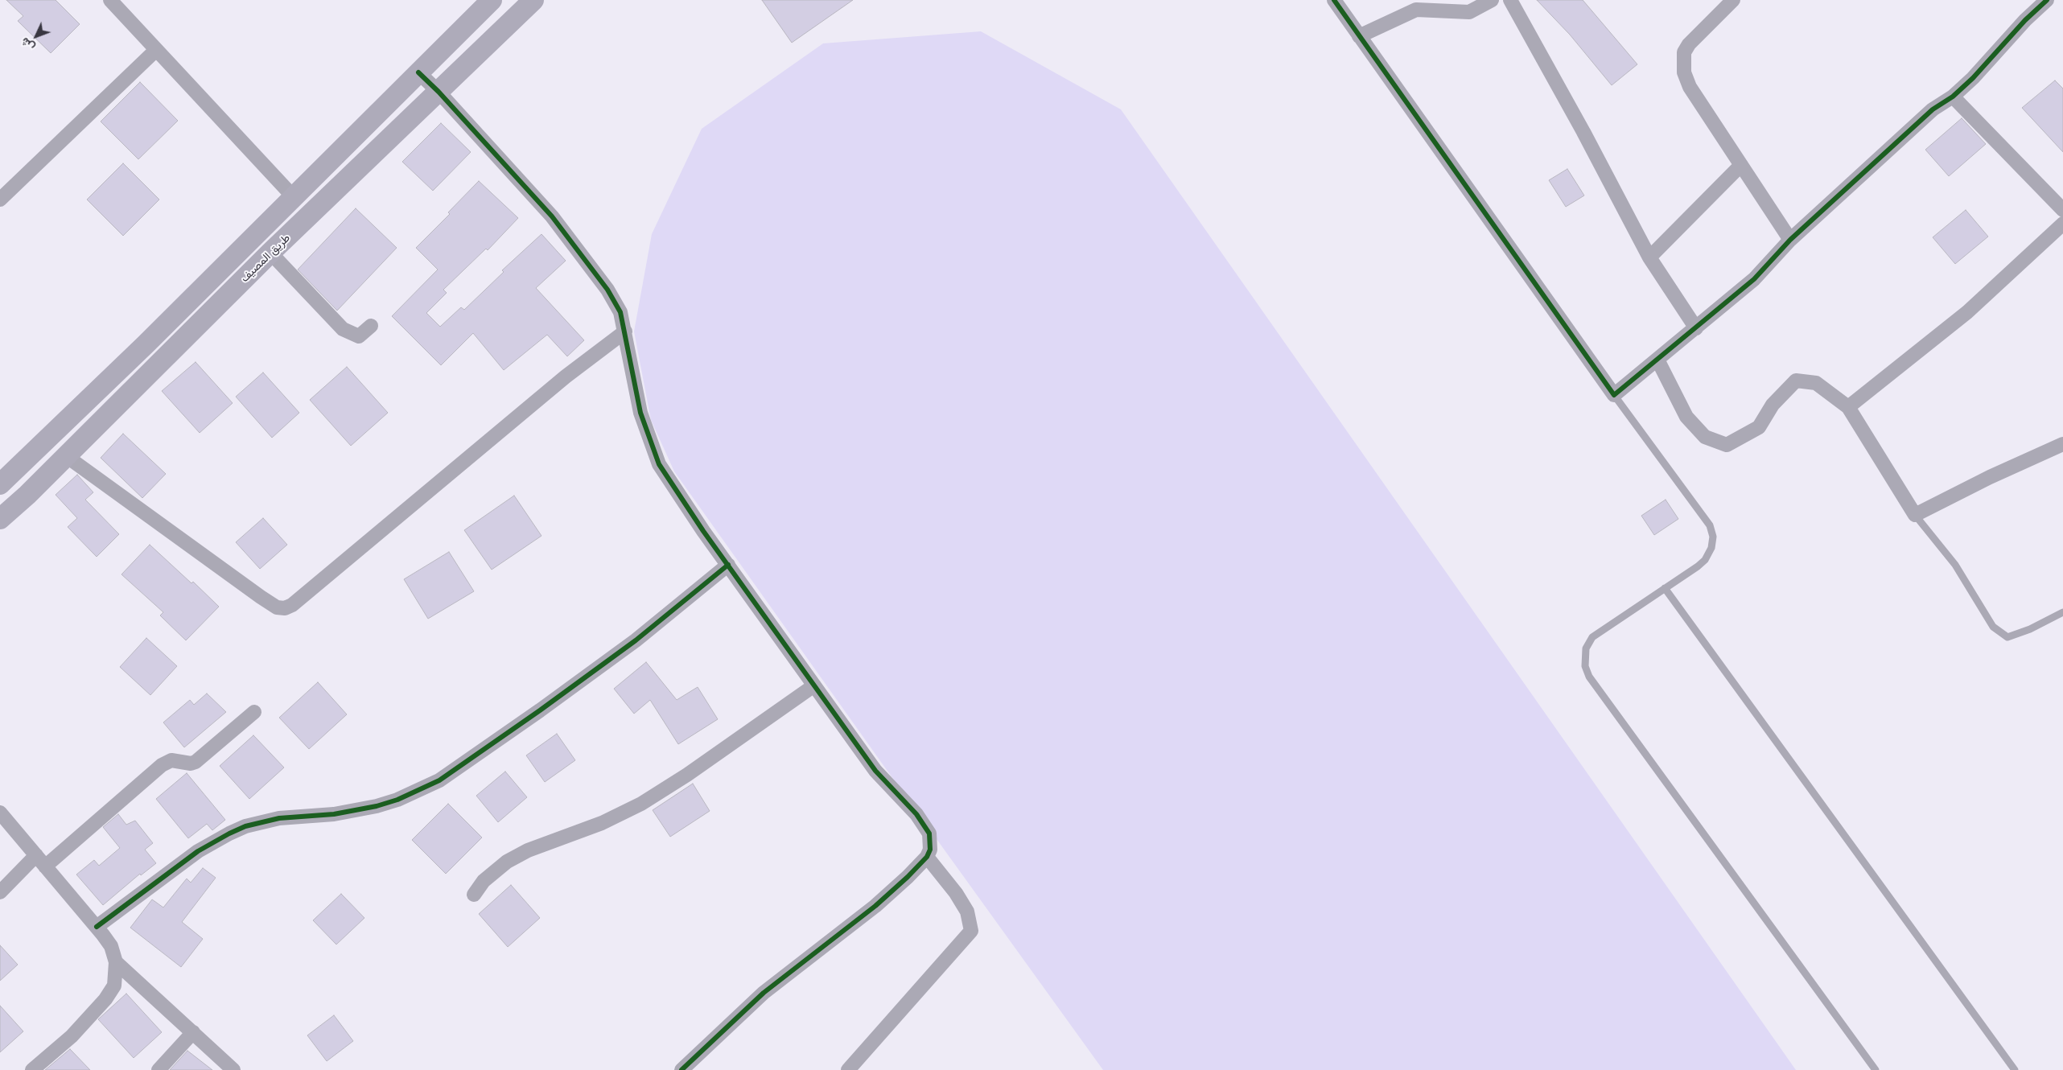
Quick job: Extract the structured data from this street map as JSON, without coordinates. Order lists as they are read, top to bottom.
{
  "streets": {
    "main road": ["طريق المصيف"]
  },
  "north": "bottom left"
}
